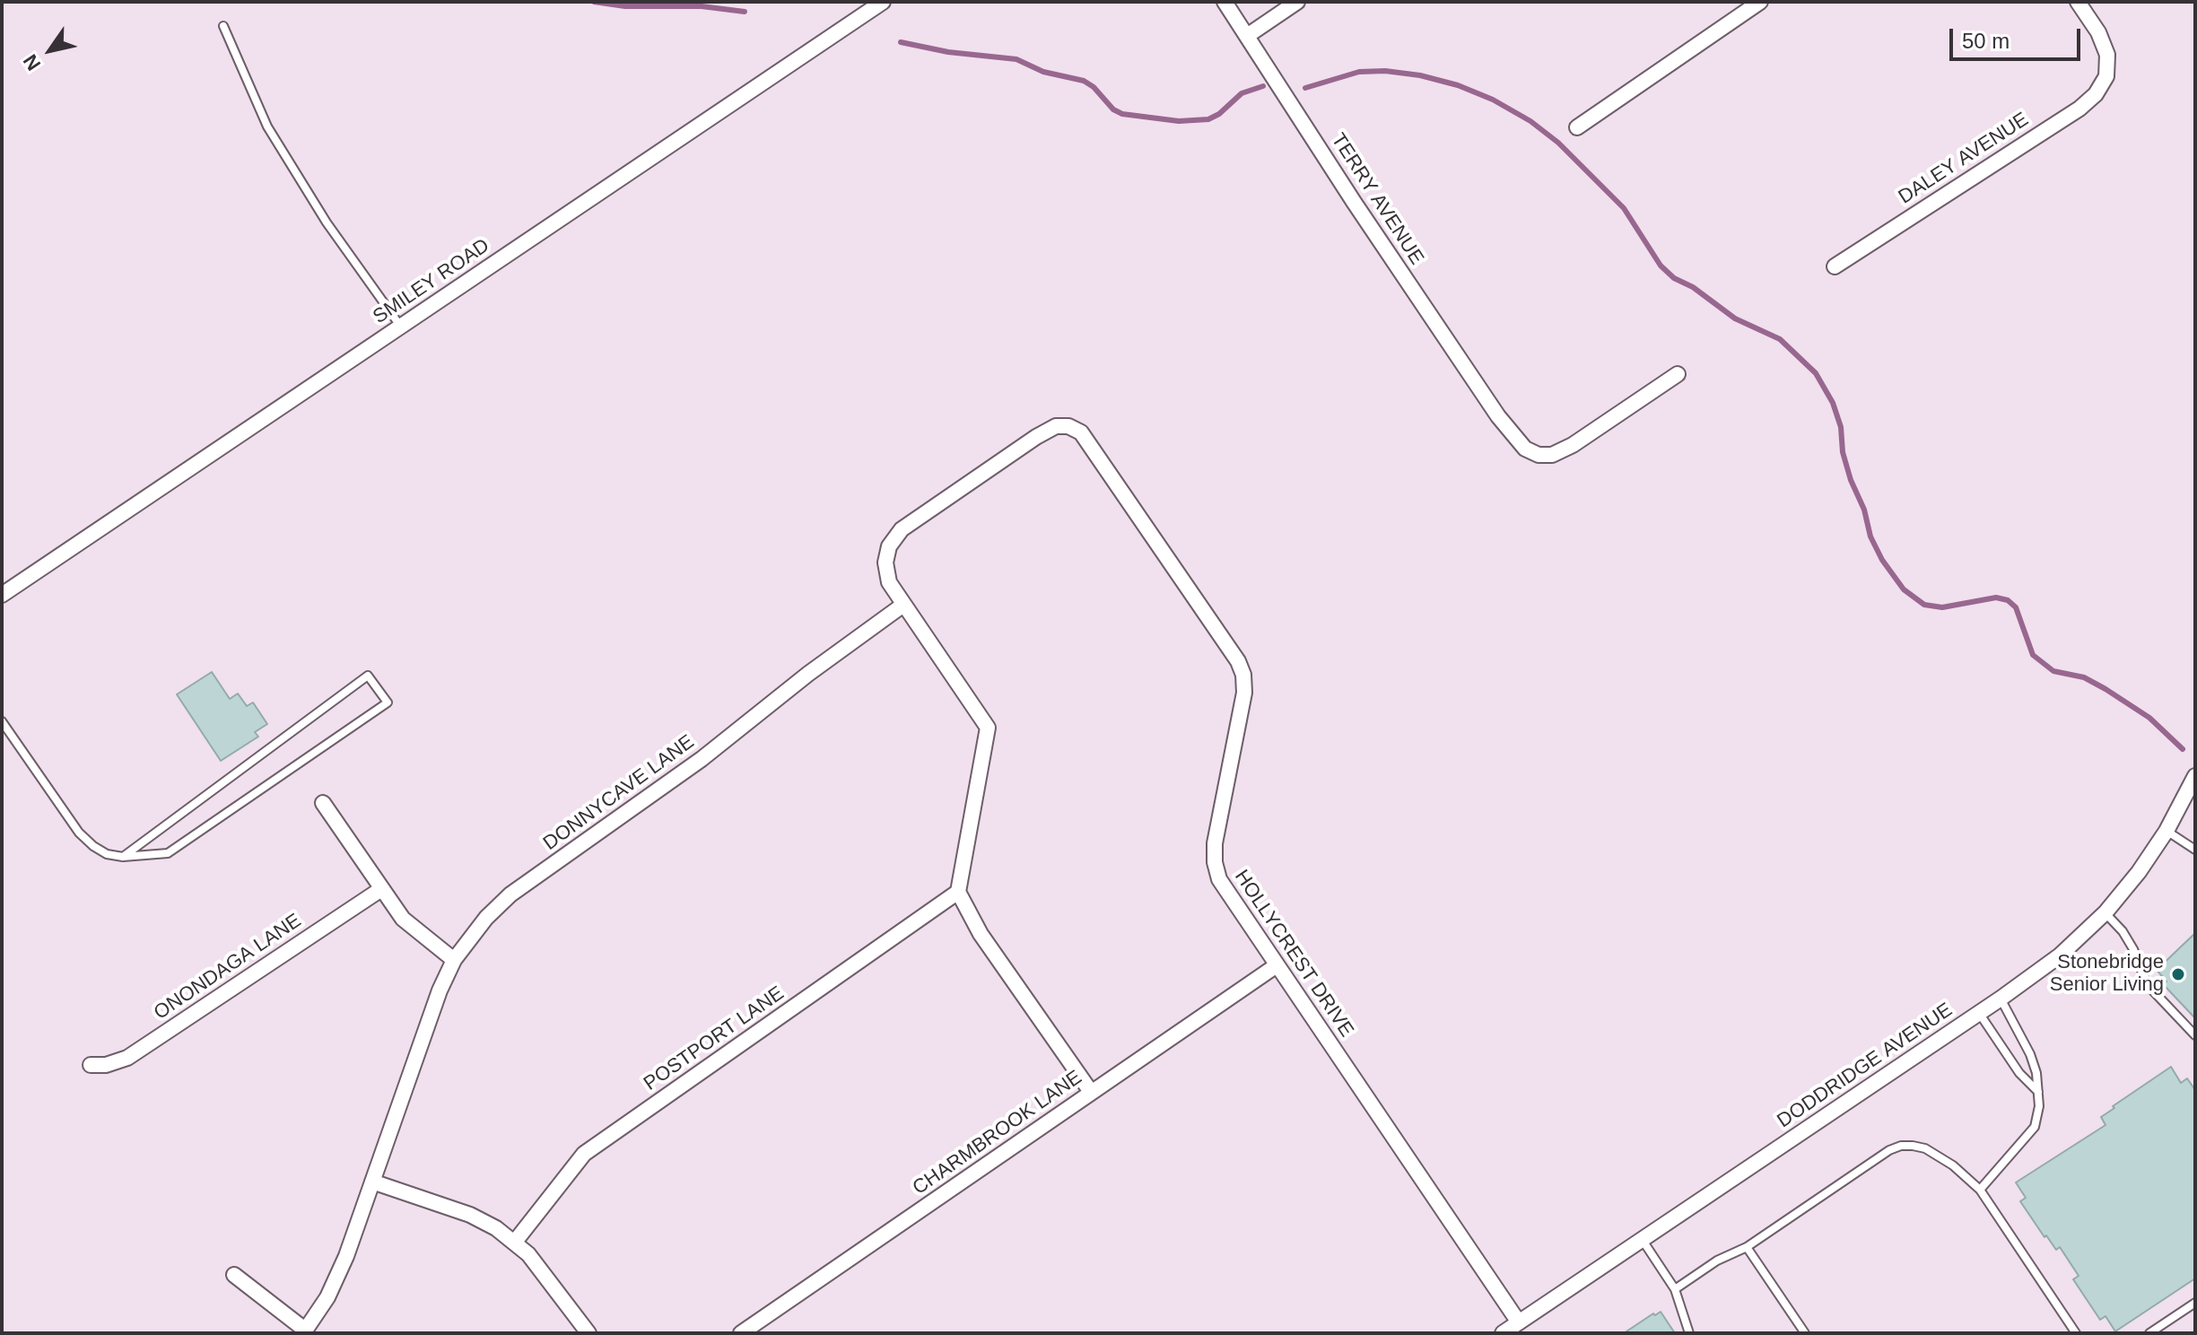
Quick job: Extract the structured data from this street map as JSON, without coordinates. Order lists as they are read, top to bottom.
{
  "streets": {
    "street": [
      "DALEY AVENUE",
      "TERRY AVENUE",
      "SMILEY ROAD",
      "DONNYCAVE LANE",
      "HOLLYCREST DRIVE",
      "ONONDAGA LANE",
      "POSTPORT LANE",
      "DODDRIDGE AVENUE",
      "CHARMBROOK LANE"
    ]
  },
  "crossings": [
    ["DONNYCAVE LANE", "HOLLYCREST DRIVE"],
    ["HOLLYCREST DRIVE", "DODDRIDGE AVENUE"],
    ["HOLLYCREST DRIVE", "CHARMBROOK LANE"]
  ],
  "places": ["Stonebridge Senior Living"],
  "scale_bar": "50 m",
  "north": "bottom left"
}
